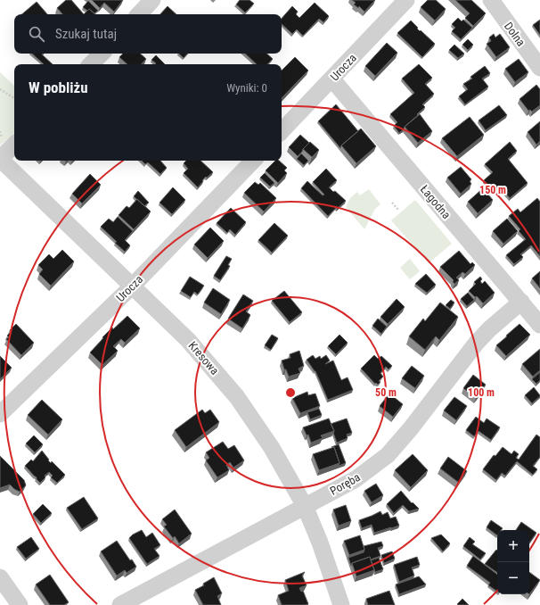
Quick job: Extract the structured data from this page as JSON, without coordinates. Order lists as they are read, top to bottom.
{
  "streets": {
    "street": [
      "Dolna",
      "Urocza",
      "Łagodna",
      "Kresowa",
      "Poręba"
    ]
  },
  "crossings": [
    ["Urocza", "Łagodna"],
    ["Urocza", "Kresowa"],
    ["Łagodna", "Poręba"],
    ["Kresowa", "Poręba"]
  ],
  "page": {
    "search": "Szukaj tutaj",
    "heading": ["W pobliżu", "Wyniki: 0"],
    "map_buttons": ["+", "−"]
  },
  "rings": ["150 m", "50 m", "100 m"]
}
